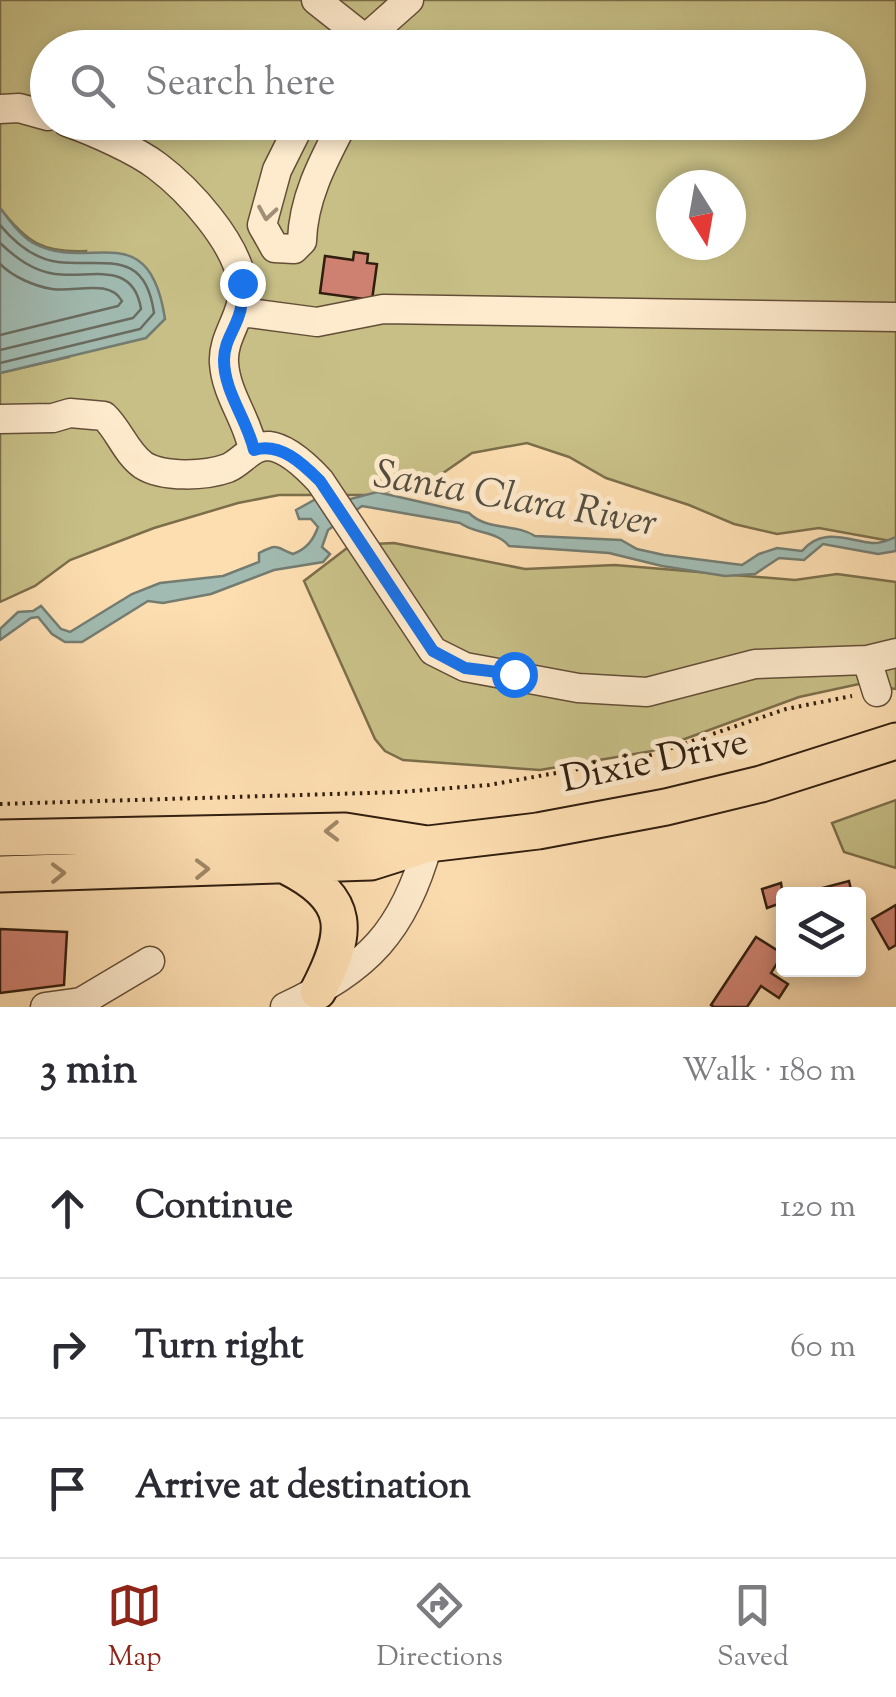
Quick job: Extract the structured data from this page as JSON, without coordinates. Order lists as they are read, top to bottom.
{
  "streets": {
    "main road": ["Dixie Drive"]
  },
  "water": ["Santa Clara River"],
  "north": "bottom",
  "page": {
    "search": "Search here",
    "heading": ["3 min", "Walk · 180 m"],
    "list": [
      ["Continue", "120 m"],
      ["Turn right", "60 m"],
      "Arrive at destination"
    ],
    "nav": ["Map", "Directions", "Saved"]
  }
}
